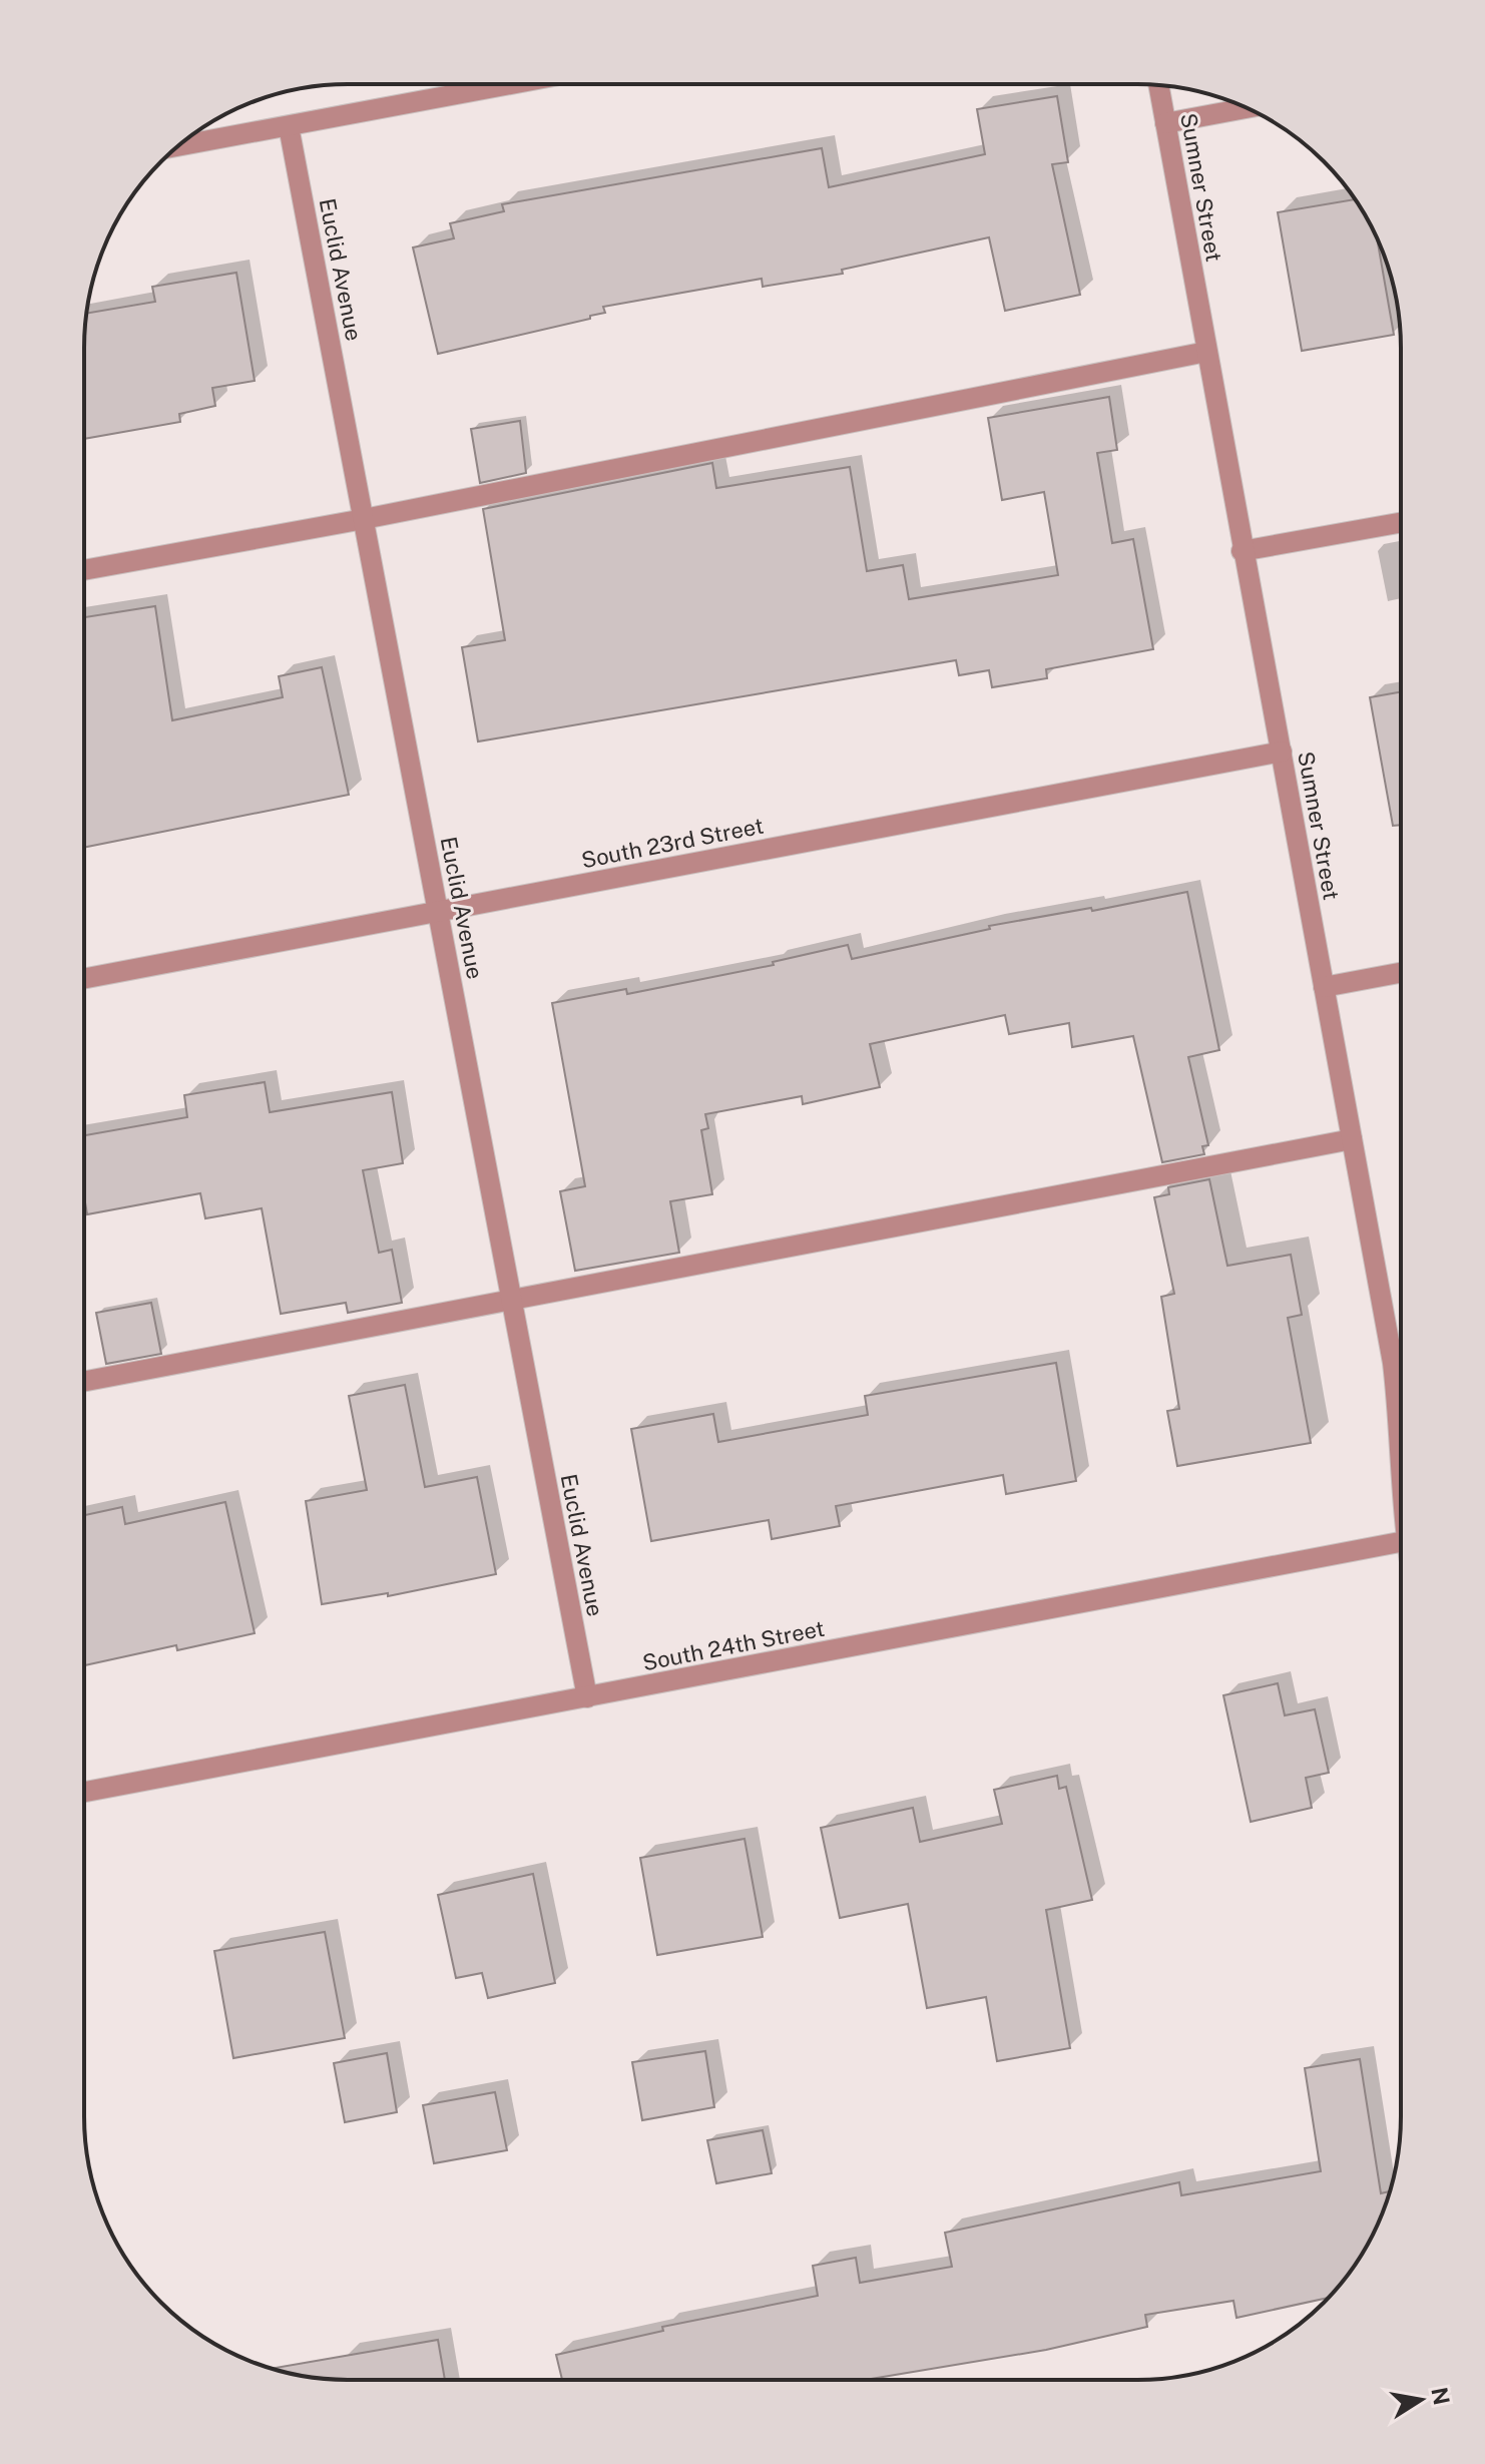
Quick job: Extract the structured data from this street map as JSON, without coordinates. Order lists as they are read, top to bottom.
{
  "streets": {
    "street": [
      "Sumner Street",
      "Euclid Avenue",
      "South 23rd Street",
      "South 24th Street"
    ]
  },
  "crossings": [
    ["Sumner Street", "South 23rd Street"],
    ["Euclid Avenue", "South 23rd Street"],
    ["Euclid Avenue", "South 24th Street"]
  ],
  "north": "right"
}
